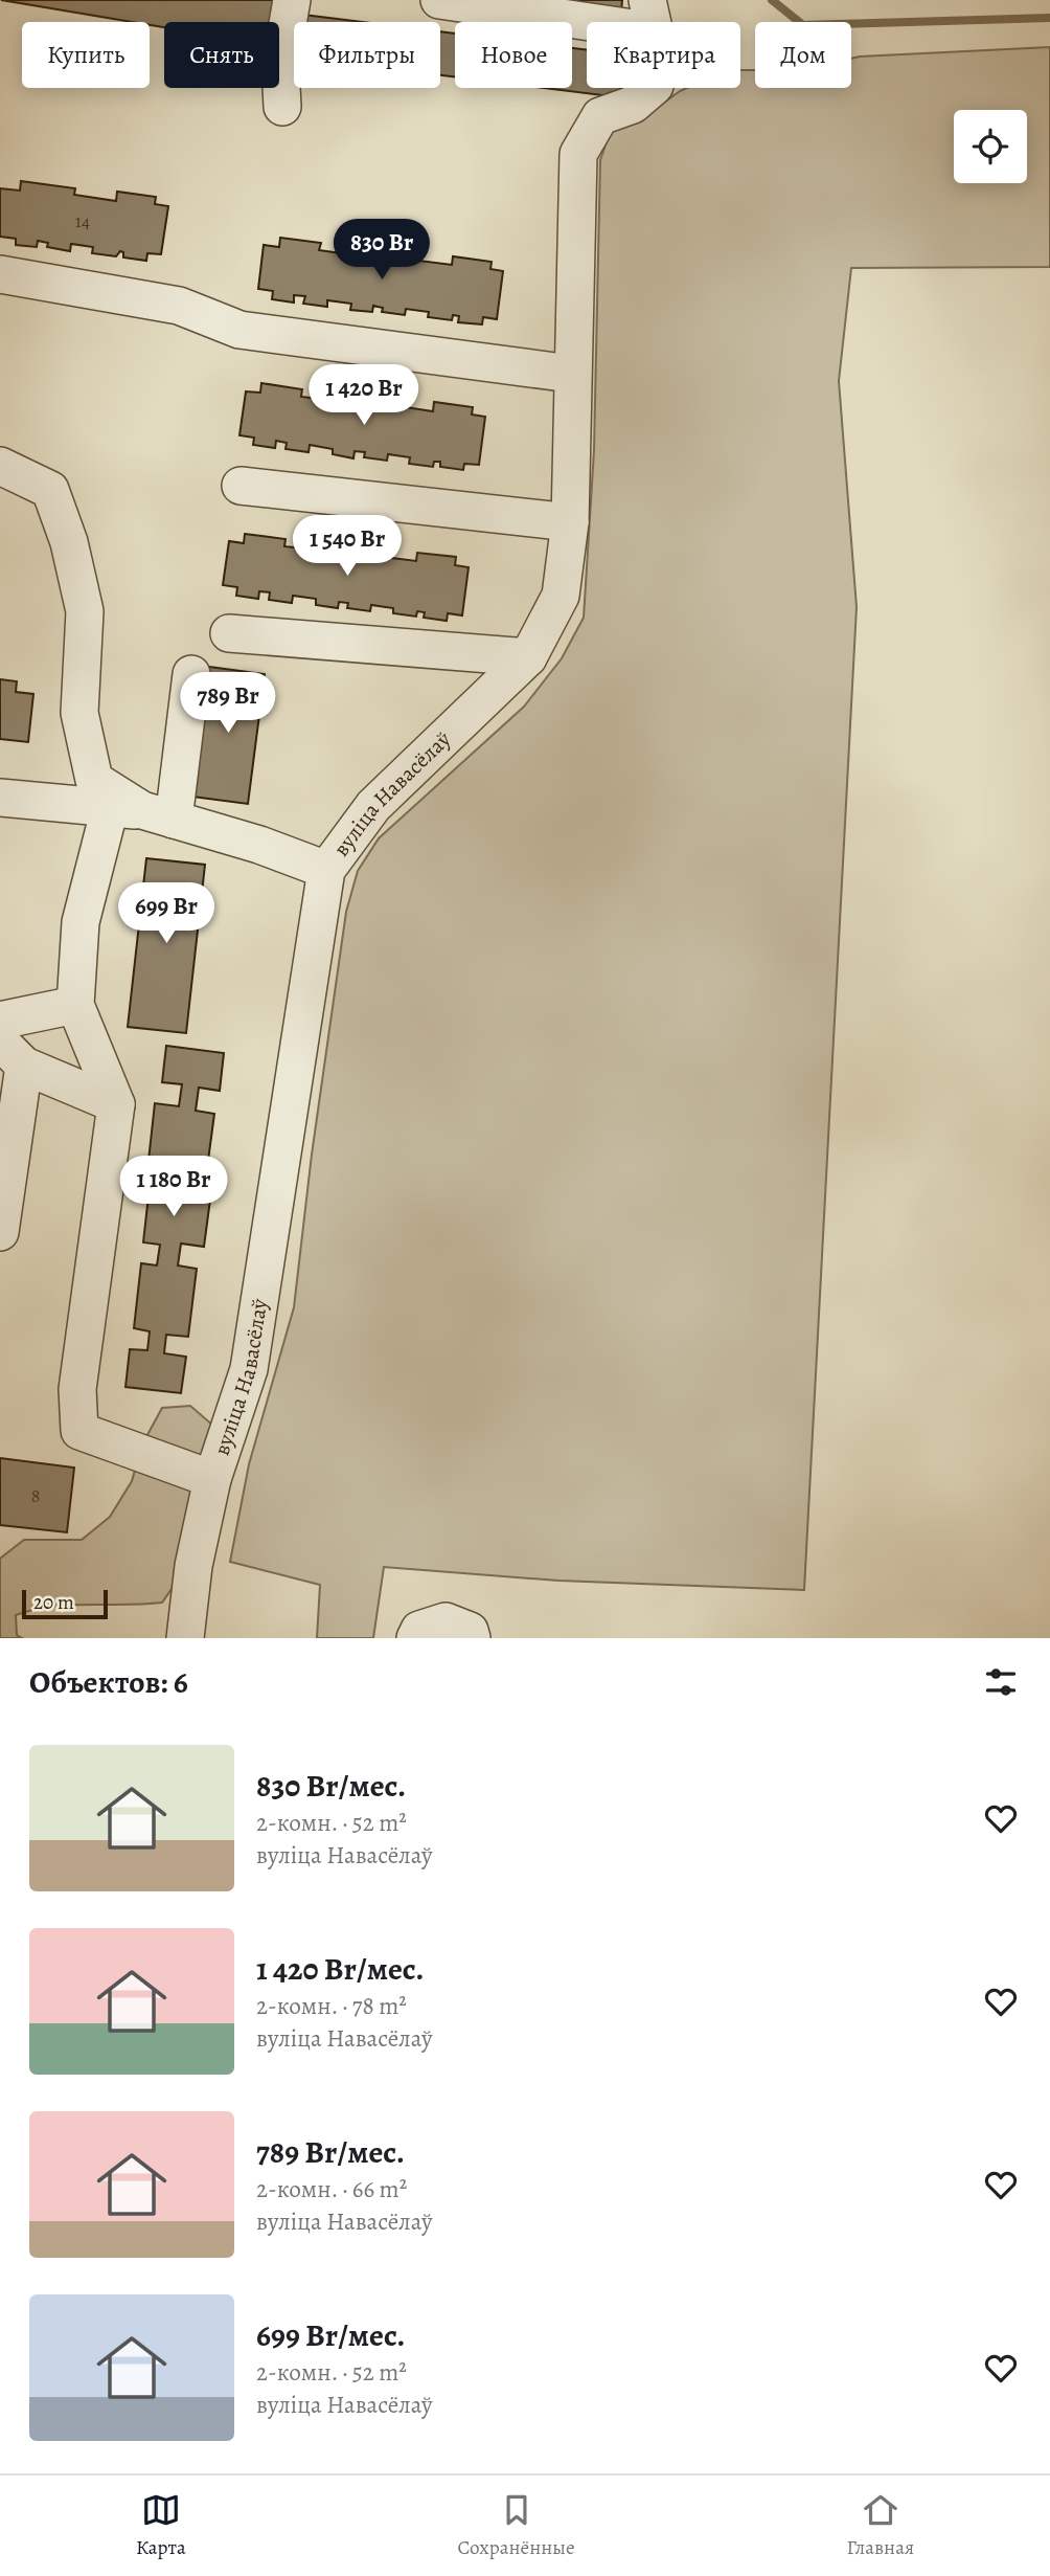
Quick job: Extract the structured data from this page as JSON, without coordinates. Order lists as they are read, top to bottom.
{
  "streets": {
    "street": ["вуліца Навасёлаў"]
  },
  "house_numbers": ["14", "8"],
  "scale_bar": "20 m",
  "page": {
    "chip": [
      "Купить",
      "Снять",
      "Фильтры",
      "Новое",
      "Квартира",
      "Дом"
    ],
    "price": [
      "830 Br",
      "1 420 Br",
      "1 540 Br",
      "789 Br",
      "699 Br",
      "1 180 Br"
    ],
    "scale": "20 m",
    "heading": "Объектов: 6",
    "list": [
      {
        "name": "830 Br/мес.",
        "note": "2-комн. · 52 m² · вуліца Навасёлаў"
      },
      {
        "name": "1 420 Br/мес.",
        "note": "2-комн. · 78 m² · вуліца Навасёлаў"
      },
      {
        "name": "789 Br/мес.",
        "note": "2-комн. · 66 m² · вуліца Навасёлаў"
      },
      {
        "name": "699 Br/мес.",
        "note": "2-комн. · 52 m² · вуліца Навасёлаў"
      }
    ],
    "tabs": ["Карта", "Сохранённые", "Главная"]
  }
}
